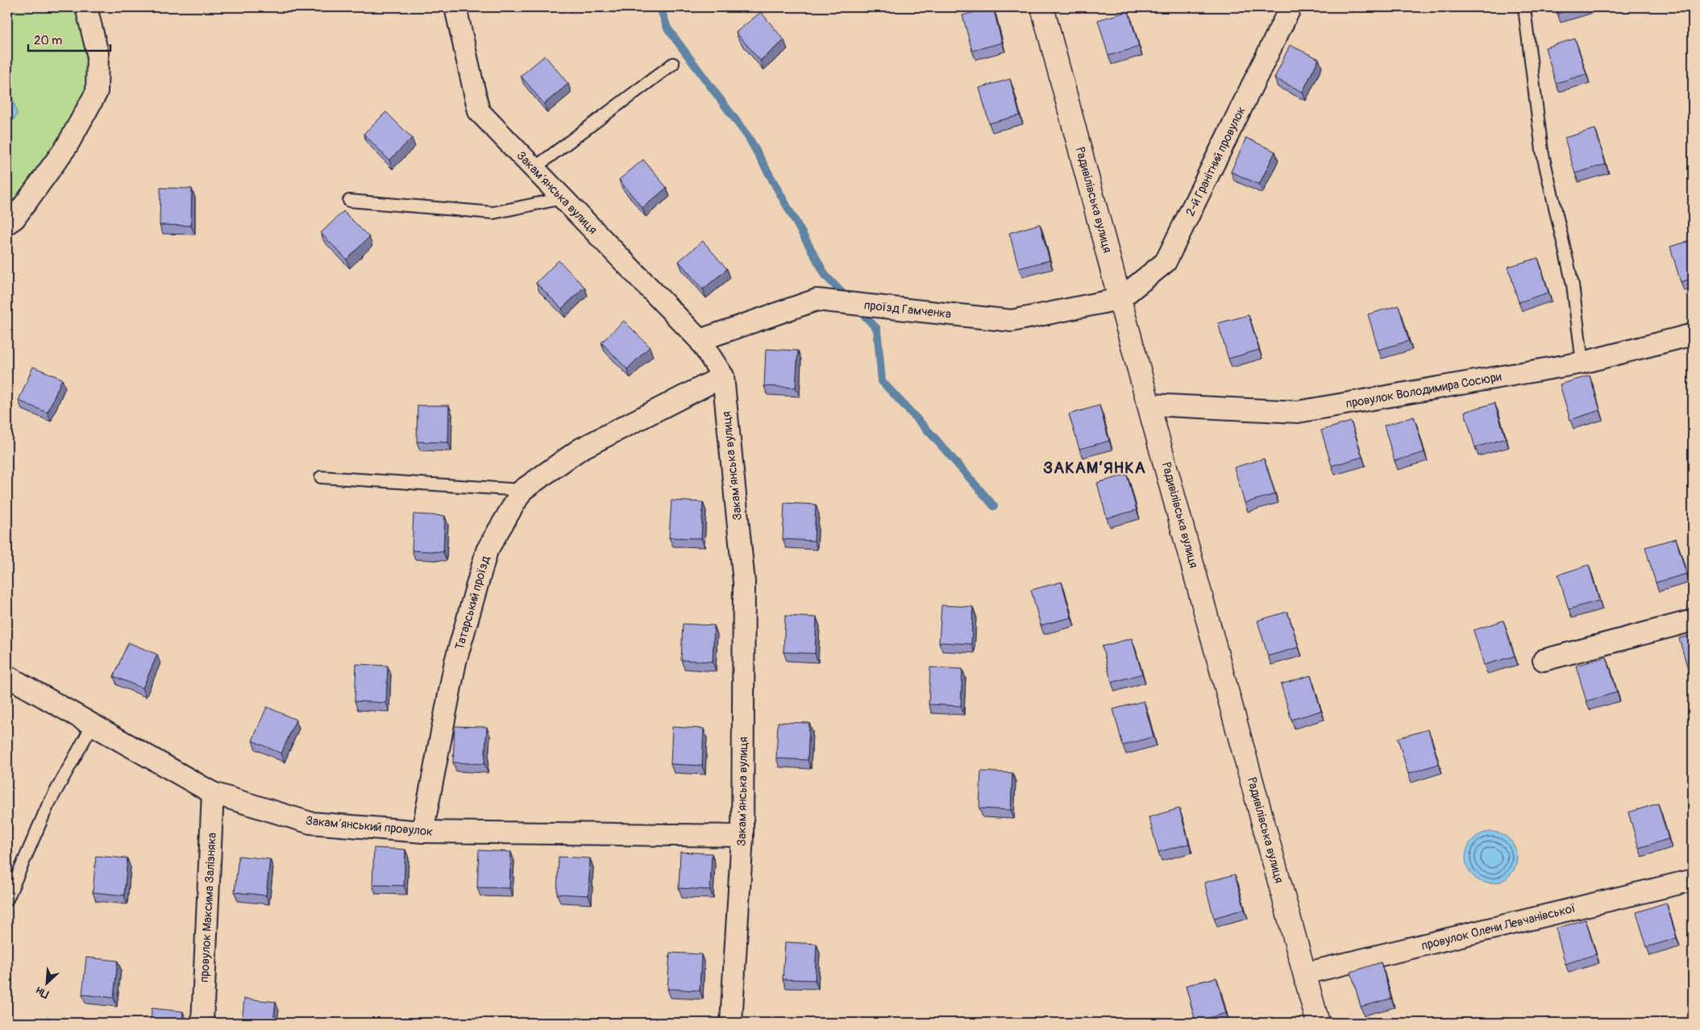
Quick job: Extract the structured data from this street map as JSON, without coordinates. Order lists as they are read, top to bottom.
{
  "streets": {
    "street": [
      "2-й Гранітний провулок",
      "Закамʼянська вулиця",
      "Радивілівська вулиця",
      "проїзд Гамченка",
      "провулок Володимира Сосюри",
      "Татарський проїзд",
      "Закамʼянський провулок",
      "провулок Максима Залізняка",
      "провулок Олени Левчанівської"
    ]
  },
  "crossings": [
    ["2-й Гранітний провулок", "Радивілівська вулиця"],
    ["2-й Гранітний провулок", "проїзд Гамченка"],
    ["Закамʼянська вулиця", "проїзд Гамченка"],
    ["Закамʼянська вулиця", "Татарський проїзд"],
    ["Закамʼянська вулиця", "Закамʼянський провулок"],
    ["Радивілівська вулиця", "проїзд Гамченка"],
    ["Радивілівська вулиця", "провулок Володимира Сосюри"],
    ["Радивілівська вулиця", "провулок Олени Левчанівської"],
    ["Татарський проїзд", "Закамʼянський провулок"],
    ["Закамʼянський провулок", "провулок Максима Залізняка"]
  ],
  "districts": ["ЗАКАМ’ЯНКА"],
  "scale_bar": "20 m",
  "north": "bottom left"
}
